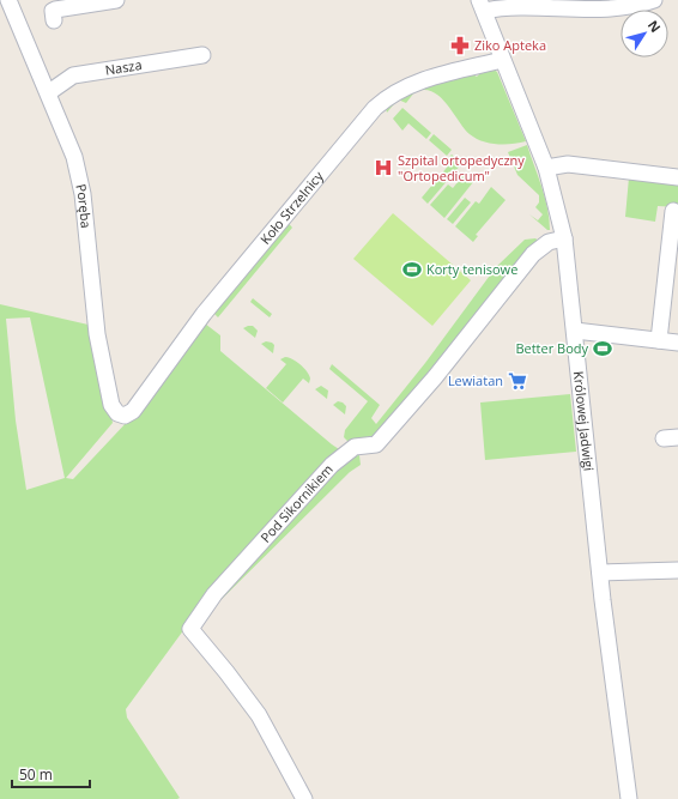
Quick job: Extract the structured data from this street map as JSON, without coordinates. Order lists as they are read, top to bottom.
{
  "streets": {
    "street": [
      "Nasza",
      "Poręba",
      "Koło Strzelnicy",
      "Królowej Jadwigi",
      "Pod Sikornikiem"
    ]
  },
  "crossings": [
    ["Nasza", "Poręba"],
    ["Poręba", "Koło Strzelnicy"],
    ["Koło Strzelnicy", "Królowej Jadwigi"],
    ["Królowej Jadwigi", "Pod Sikornikiem"]
  ],
  "places": {
    "pharmacy": ["Ziko Apteka"],
    "hospital": ["Szpital ortopedyczny \"Ortopedicum\""],
    "sports": ["Korty tenisowe", "Better Body"],
    "supermarket": ["Lewiatan"]
  },
  "scale_bar": "50 m",
  "north": "top right"
}
